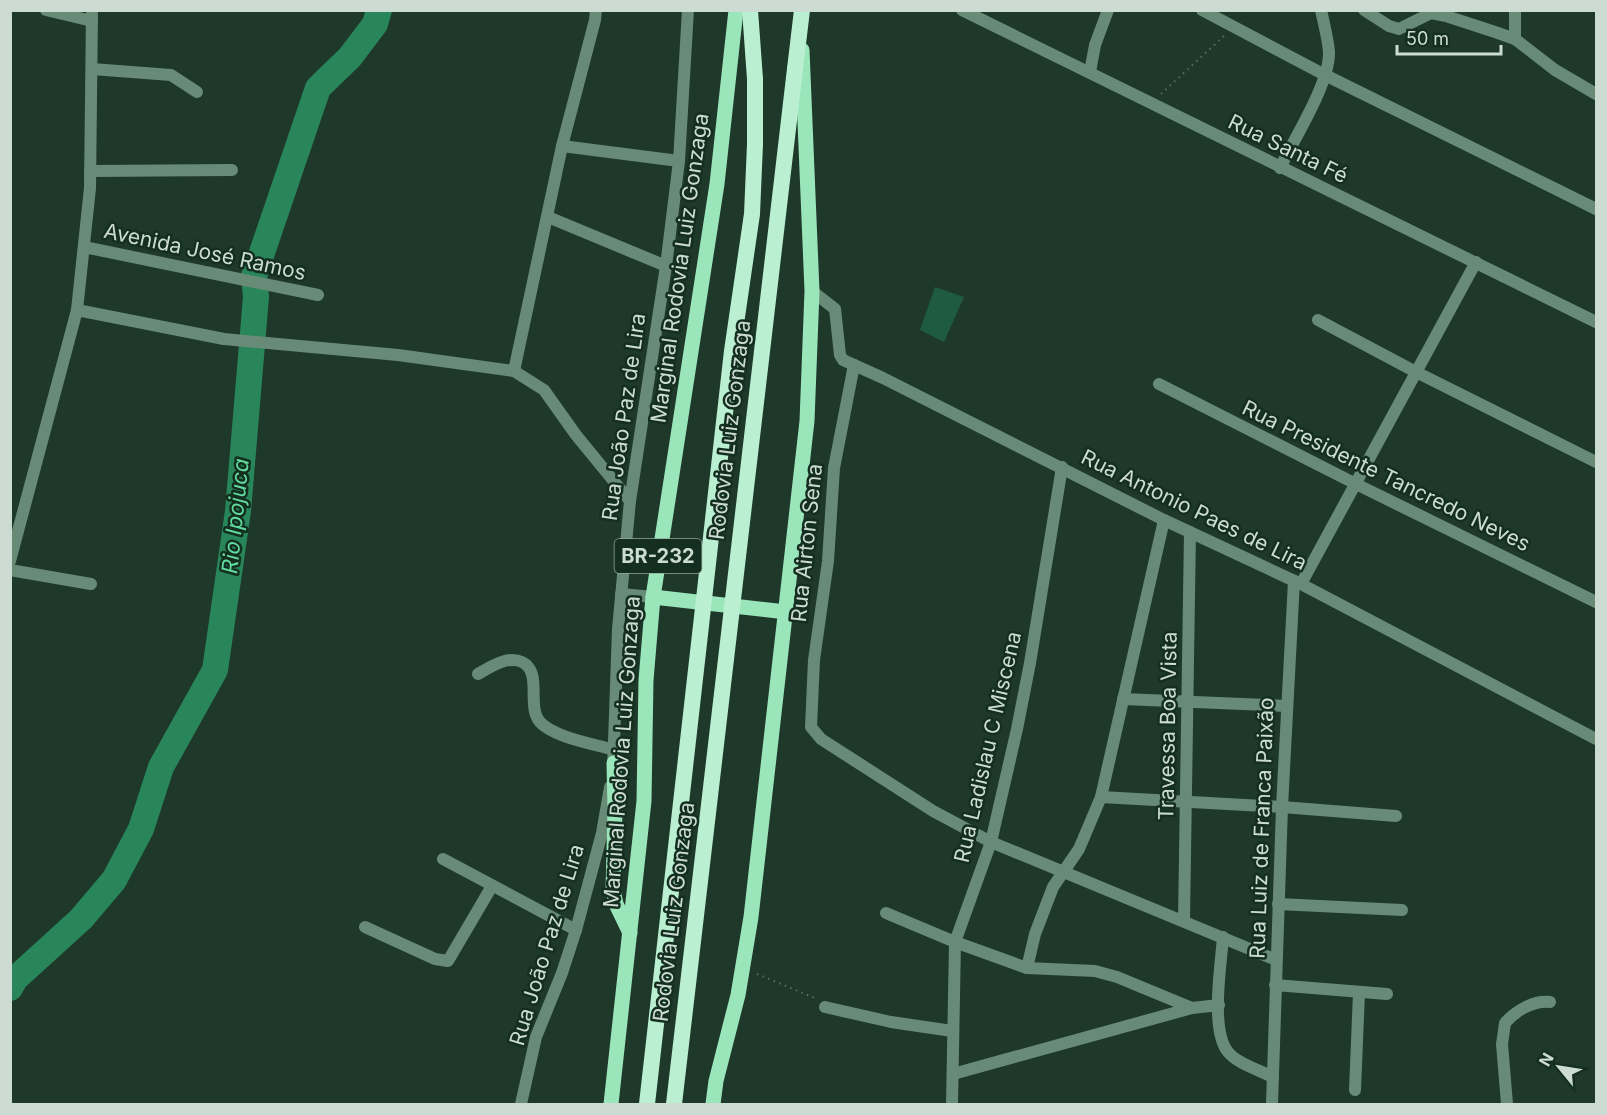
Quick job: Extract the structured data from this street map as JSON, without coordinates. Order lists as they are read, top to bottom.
{
  "streets": {
    "highway": ["Rodovia Luiz Gonzaga", "BR-232"],
    "main road": ["Marginal Rodovia Luiz Gonzaga"],
    "street": [
      "Rua Santa Fé",
      "Avenida José Ramos",
      "Rua João Paz de Lira",
      "Rua Presidente Tancredo Neves",
      "Rua Antonio Paes de Lira",
      "Rua Airton Sena",
      "Travessa Boa Vista",
      "Rua Ladislau C Miscena",
      "Rua Luiz de Franca Paixão"
    ]
  },
  "crossings": [
    ["Rua Santa Fé", "Rua Luiz de Franca Paixão"],
    ["Rua Presidente Tancredo Neves", "Rua Luiz de Franca Paixão"],
    ["Rua Antonio Paes de Lira", "Rua Airton Sena"],
    ["Rua Antonio Paes de Lira", "Travessa Boa Vista"],
    ["Rua Antonio Paes de Lira", "Rua Ladislau C Miscena"],
    ["Rua Antonio Paes de Lira", "Rua Luiz de Franca Paixão"],
    ["Rua Airton Sena", "Rua Ladislau C Miscena"]
  ],
  "water": ["Rio Ipojuca"],
  "scale_bar": "50 m",
  "north": "top left"
}
